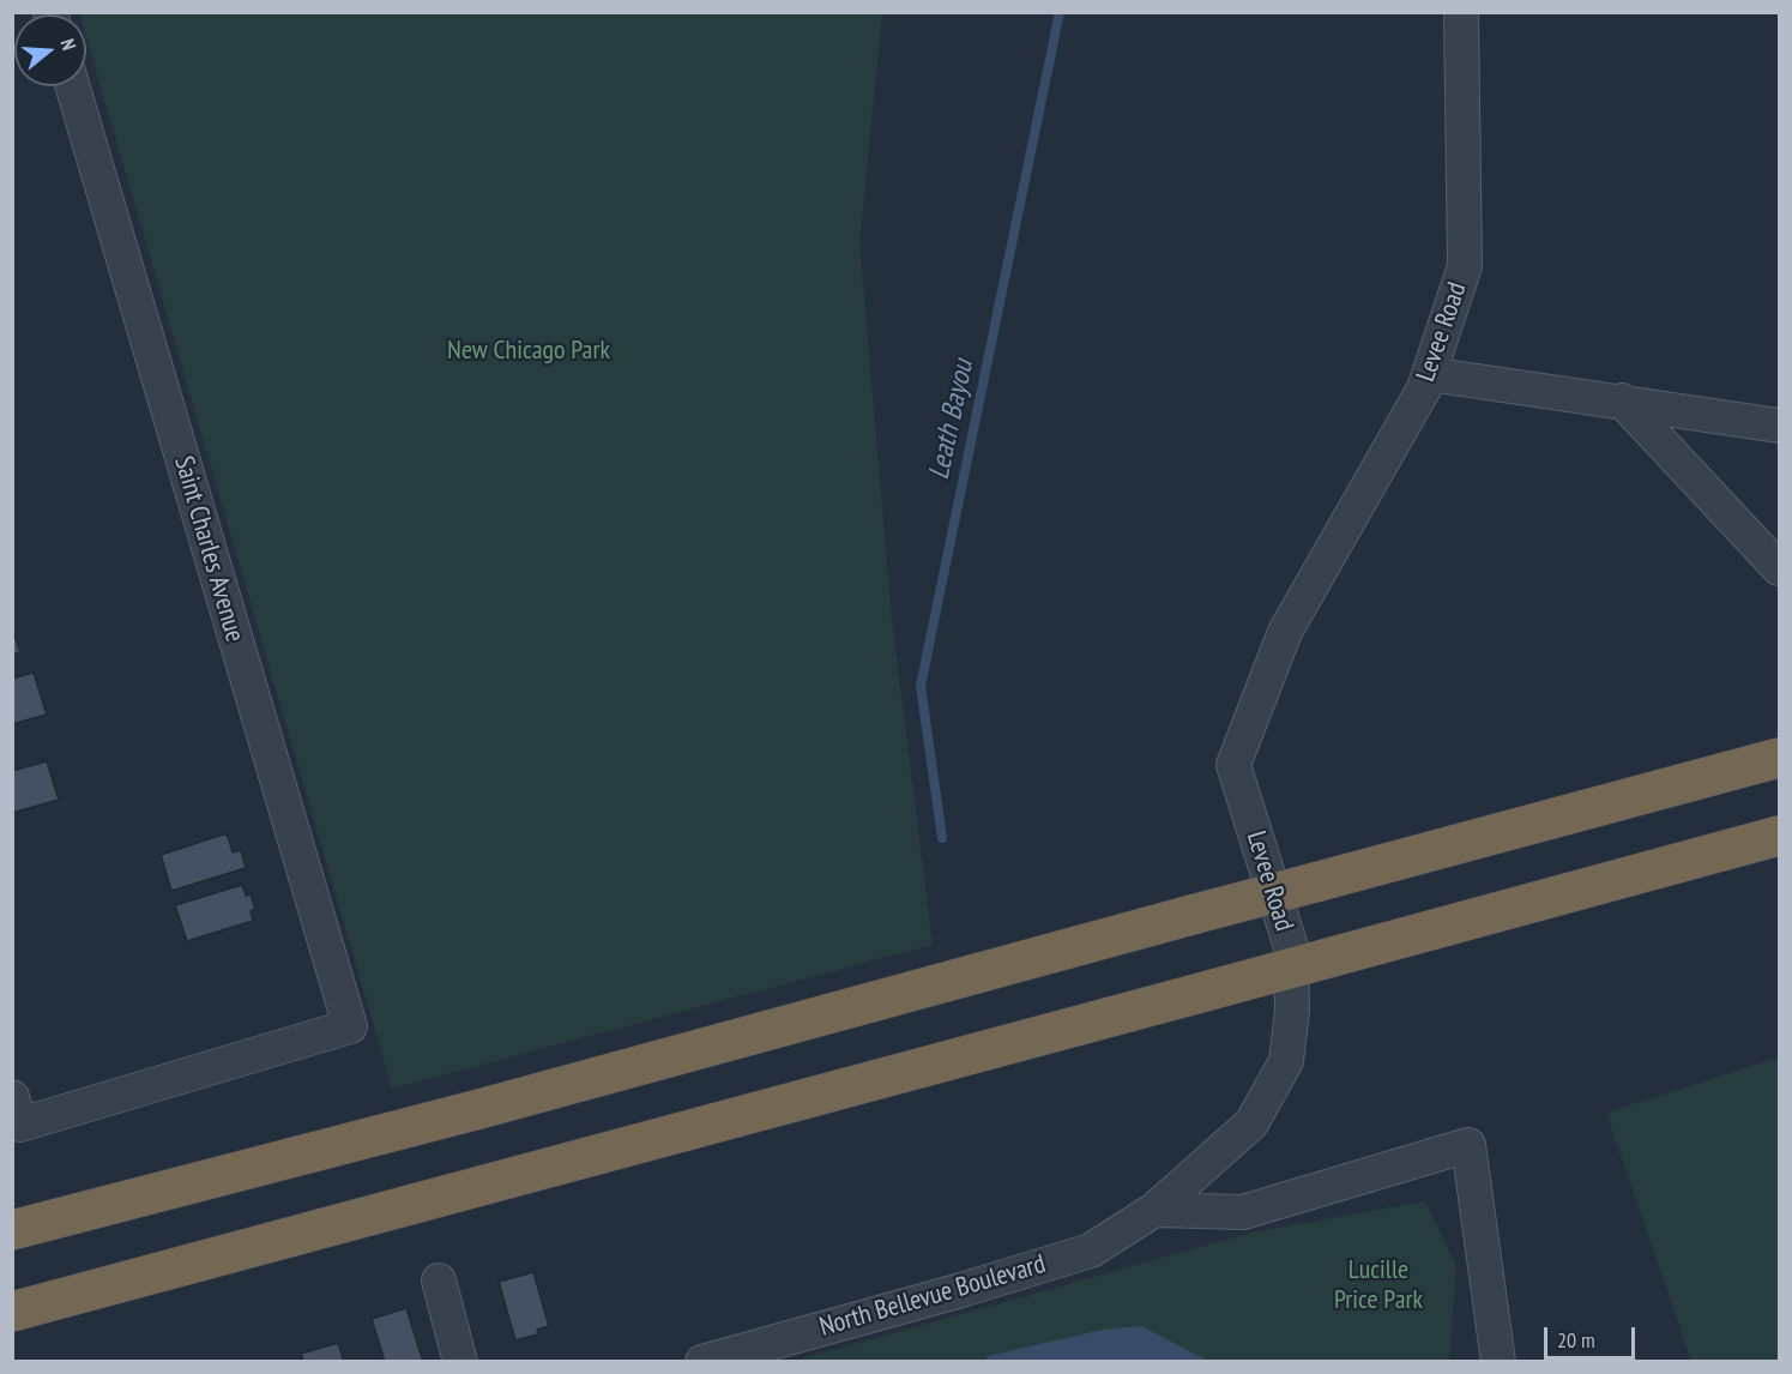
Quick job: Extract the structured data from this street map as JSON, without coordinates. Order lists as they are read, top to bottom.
{
  "streets": {
    "street": ["Levee Road", "Saint Charles Avenue", "North Bellevue Boulevard"]
  },
  "crossings": [
    ["Levee Road", "North Bellevue Boulevard"]
  ],
  "water": ["Leath Bayou"],
  "parks": ["New Chicago Park", "Lucille Price Park"],
  "scale_bar": "20 m",
  "north": "right"
}
